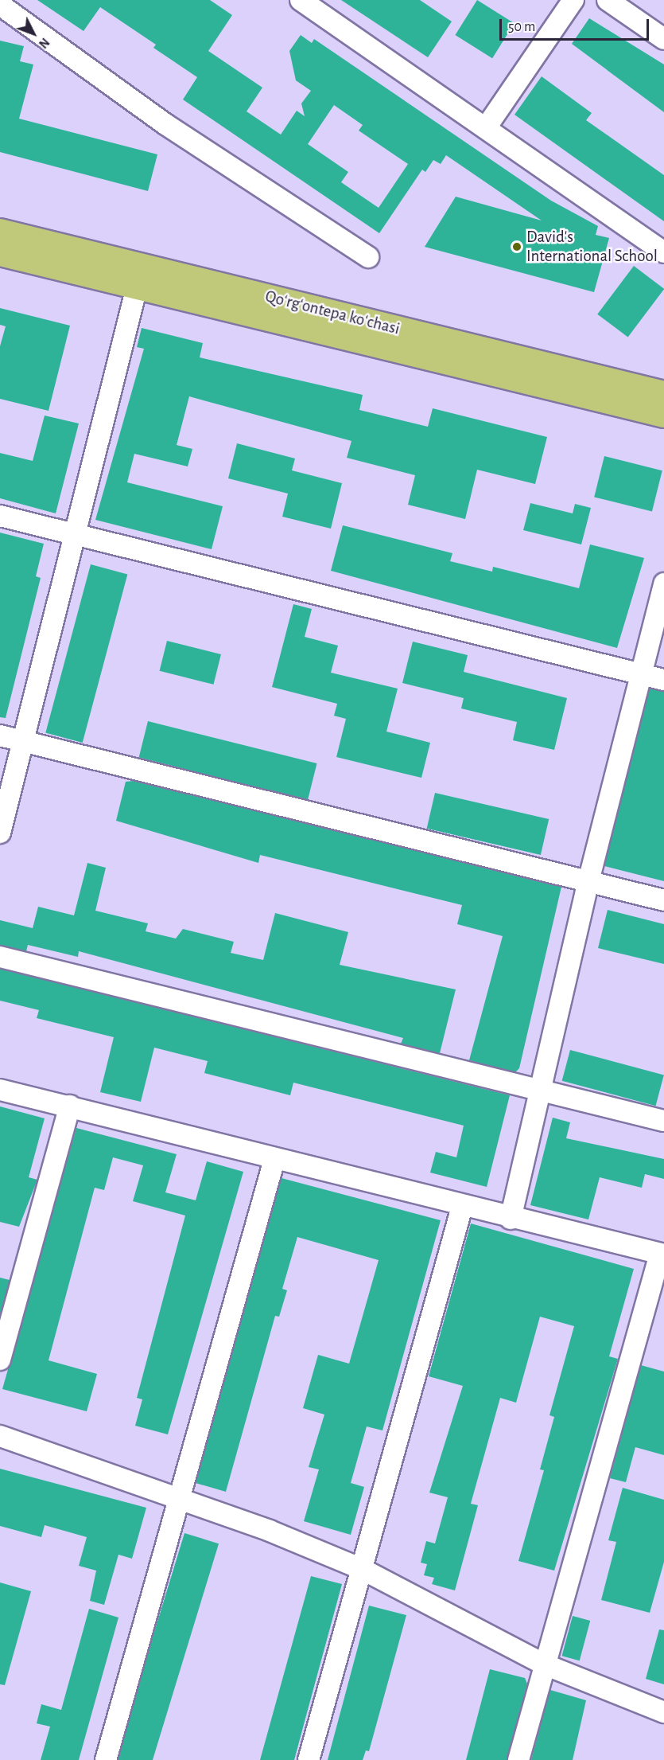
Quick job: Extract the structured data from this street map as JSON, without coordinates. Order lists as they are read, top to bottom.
{
  "streets": {
    "main road": ["Qoʻrgʻontepa koʻchasi"]
  },
  "places": ["David's International School"],
  "scale_bar": "50 m",
  "north": "bottom right"
}
